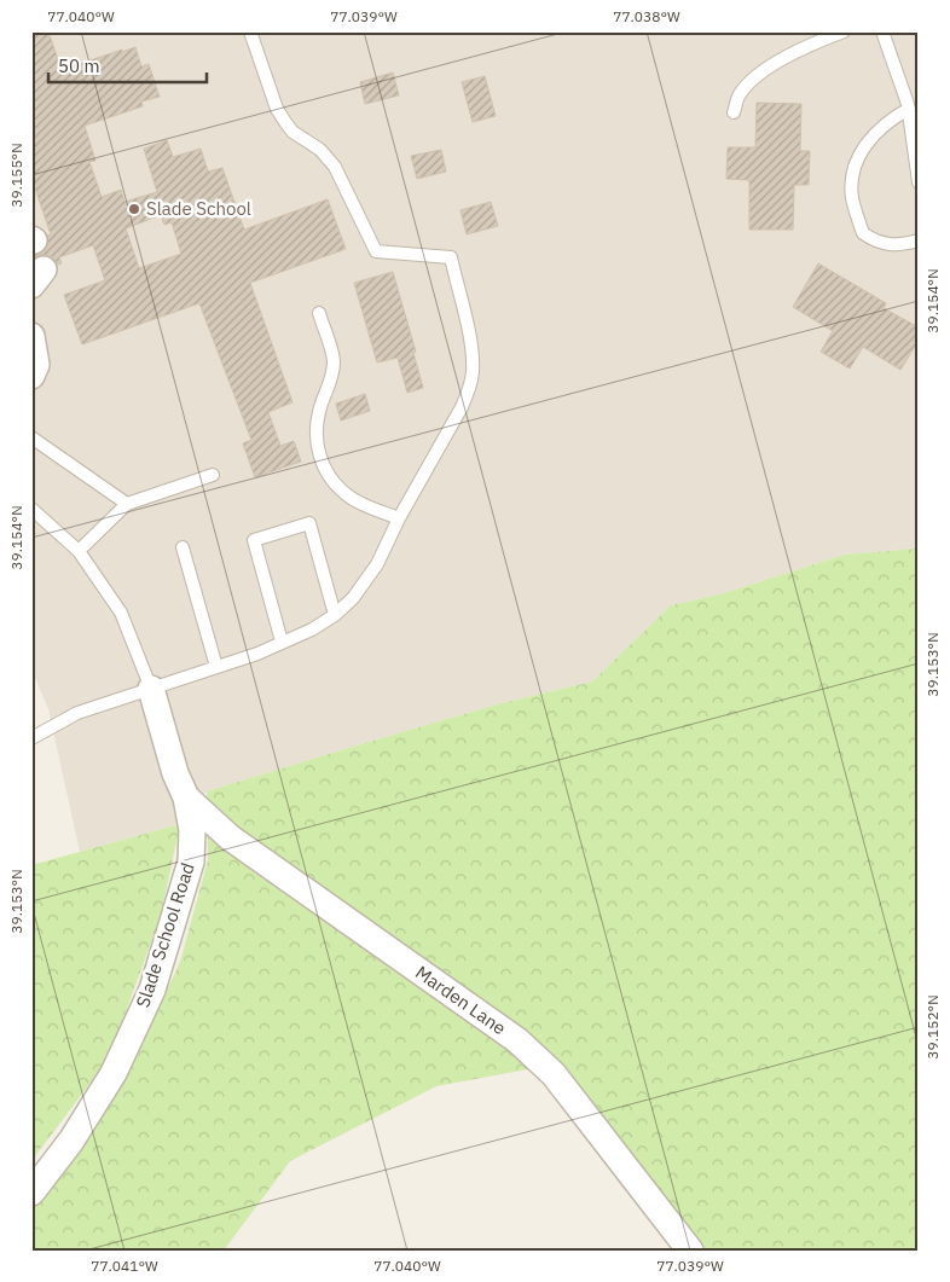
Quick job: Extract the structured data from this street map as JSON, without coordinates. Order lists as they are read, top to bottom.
{
  "streets": {
    "street": ["Slade School Road", "Marden Lane"]
  },
  "crossings": [
    ["Slade School Road", "Marden Lane"]
  ],
  "places": ["Slade School"],
  "scale_bar": "50 m",
  "coordinates": [
    "77.040°W",
    "77.039°W",
    "77.038°W",
    "39.155°N",
    "39.154°N",
    "39.153°N",
    "39.152°N",
    "77.041°W"
  ]
}
